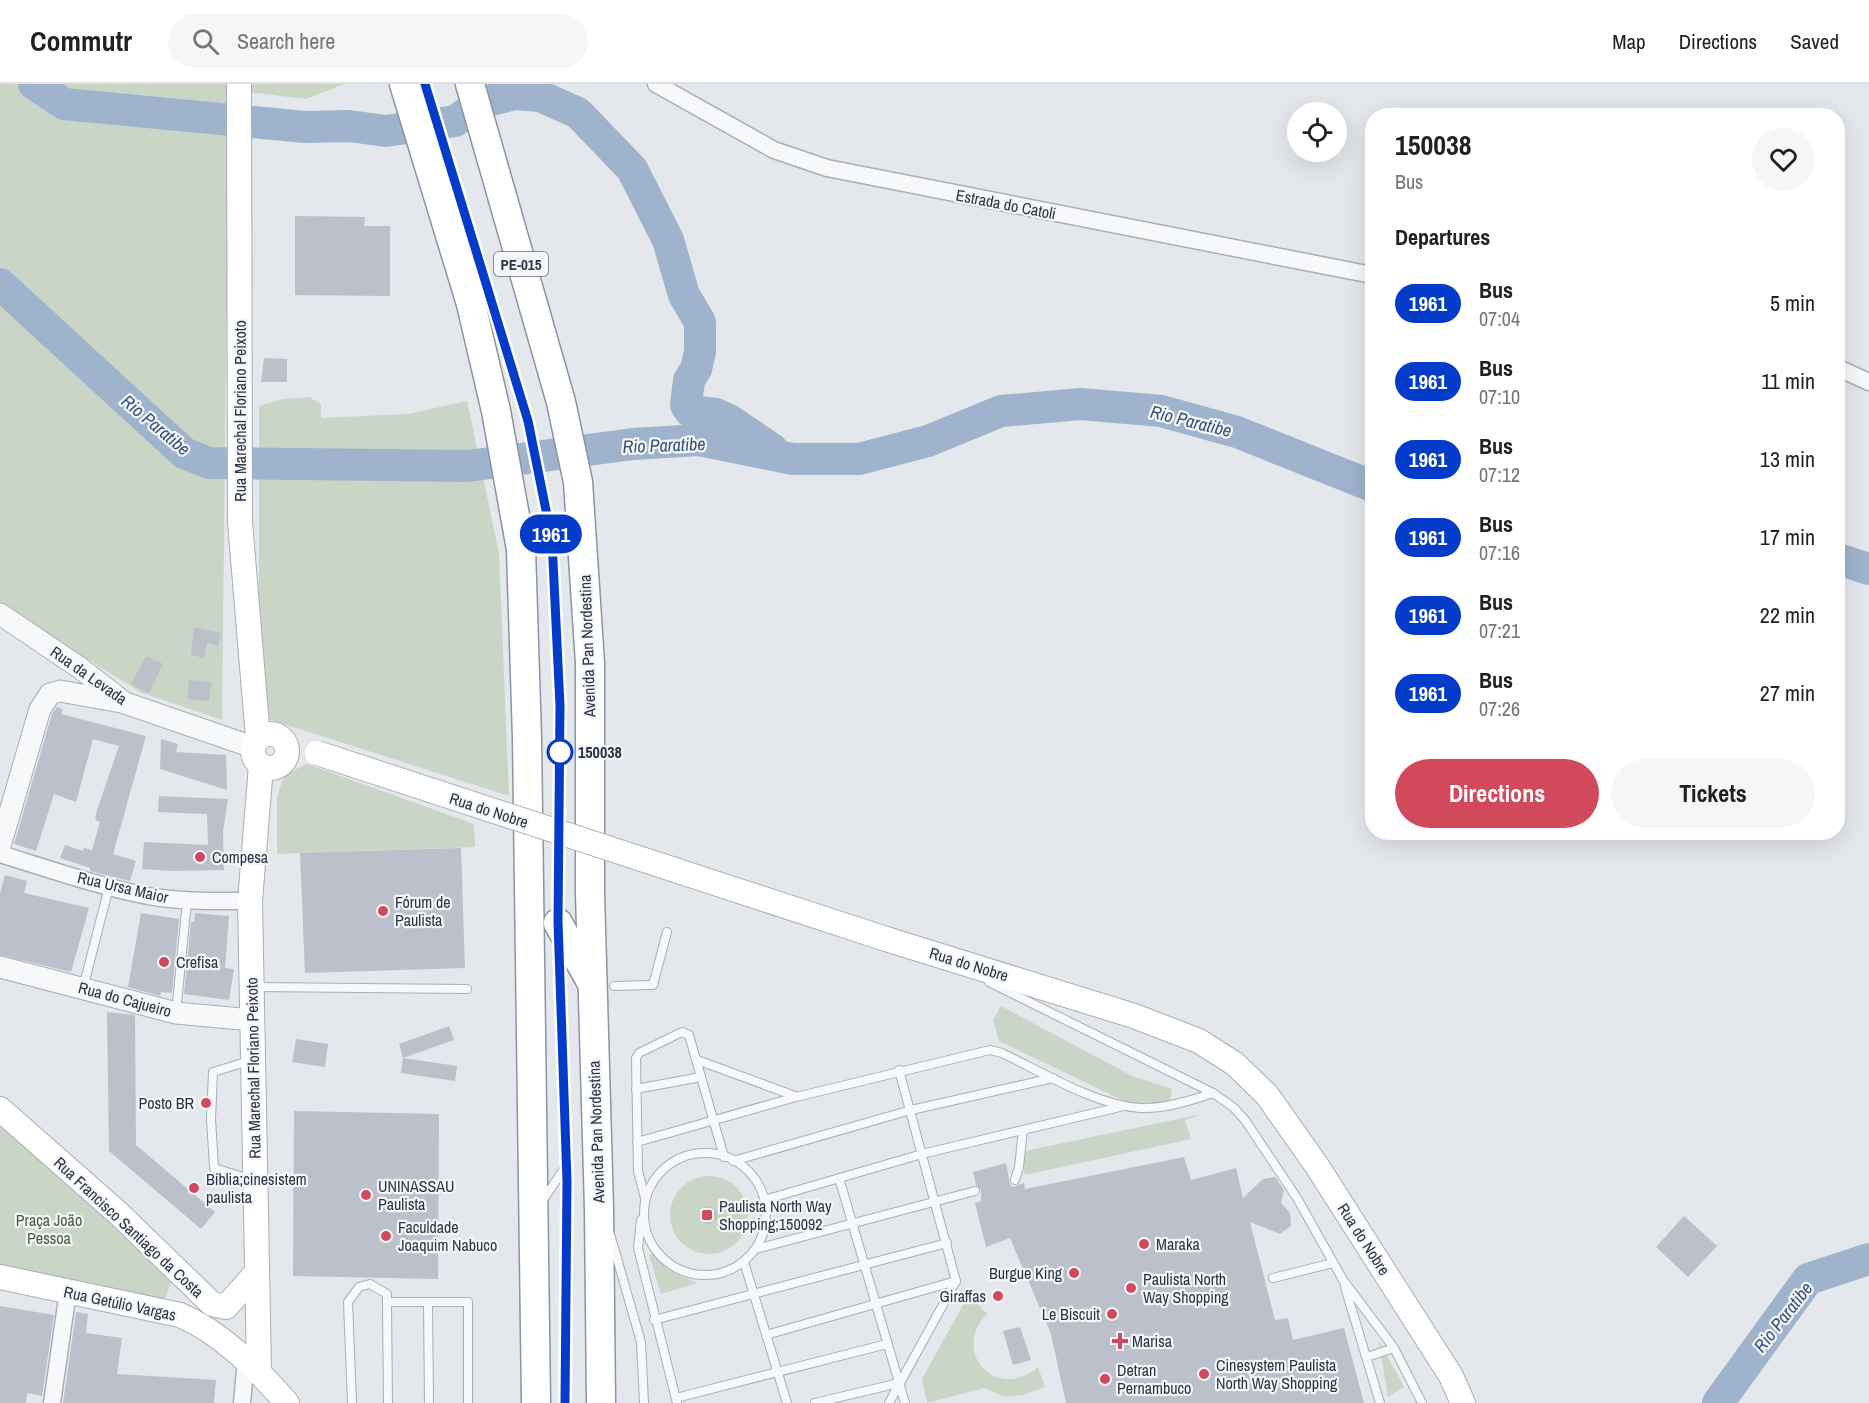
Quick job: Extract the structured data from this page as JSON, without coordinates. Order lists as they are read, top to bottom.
{
  "streets": {
    "highway": ["PE-015", "Avenida Pan Nordestina"],
    "main road": [
      "Rua Marechal Floriano Peixoto",
      "Rua do Nobre",
      "Rua Francisco Santiago da Costa",
      "Rua Getúlio Vargas"
    ],
    "street": [
      "Estrada do Catoli",
      "Rua da Levada",
      "Rua Ursa Maior",
      "Rua do Cajueiro"
    ]
  },
  "crossings": [
    ["Rua Marechal Floriano Peixoto", "Rua da Levada"],
    ["Rua Marechal Floriano Peixoto", "Rua do Nobre"],
    ["Rua Marechal Floriano Peixoto", "Rua Ursa Maior"],
    ["Rua Marechal Floriano Peixoto", "Rua do Cajueiro"],
    ["Rua Marechal Floriano Peixoto", "Rua Francisco Santiago da Costa"],
    ["Rua Marechal Floriano Peixoto", "Rua Getúlio Vargas"],
    ["Rua da Levada", "Rua do Nobre"]
  ],
  "water": ["Rio Paratibe"],
  "parks": ["Praça João Pessoa"],
  "places": {
    "other": [
      "150038",
      "Compesa",
      "Fórum de Paulista",
      "Crefisa",
      "Posto BR",
      "Bíblia;cinesistem paulista",
      "UNINASSAU Paulista",
      "Faculdade Joaquim Nabuco",
      "Maraka",
      "Burgue King",
      "Paulista North Way Shopping",
      "Giraffas",
      "Le Biscuit",
      "Cinesystem Paulista North Way Shopping",
      "Detran Pernambuco"
    ],
    "transit": ["Paulista North Way Shopping;150092"],
    "health": ["Marisa"]
  },
  "lines": ["bus line 1961"],
  "page": {
    "header": "Commutr",
    "search": "Search here",
    "nav": ["Map", "Directions", "Saved"],
    "on_map": "1961",
    "heading": [
      ["150038", "Bus"],
      "Departures"
    ],
    "list": [
      {
        "mark": "1961",
        "name": "Bus",
        "note": "07:04",
        "value": "5 min"
      },
      {
        "mark": "1961",
        "name": "Bus",
        "note": "07:10",
        "value": "11 min"
      },
      {
        "mark": "1961",
        "name": "Bus",
        "note": "07:12",
        "value": "13 min"
      },
      {
        "mark": "1961",
        "name": "Bus",
        "note": "07:16",
        "value": "17 min"
      },
      {
        "mark": "1961",
        "name": "Bus",
        "note": "07:21",
        "value": "22 min"
      },
      {
        "mark": "1961",
        "name": "Bus",
        "note": "07:26",
        "value": "27 min"
      }
    ],
    "buttons": ["Directions", "Tickets"]
  }
}
